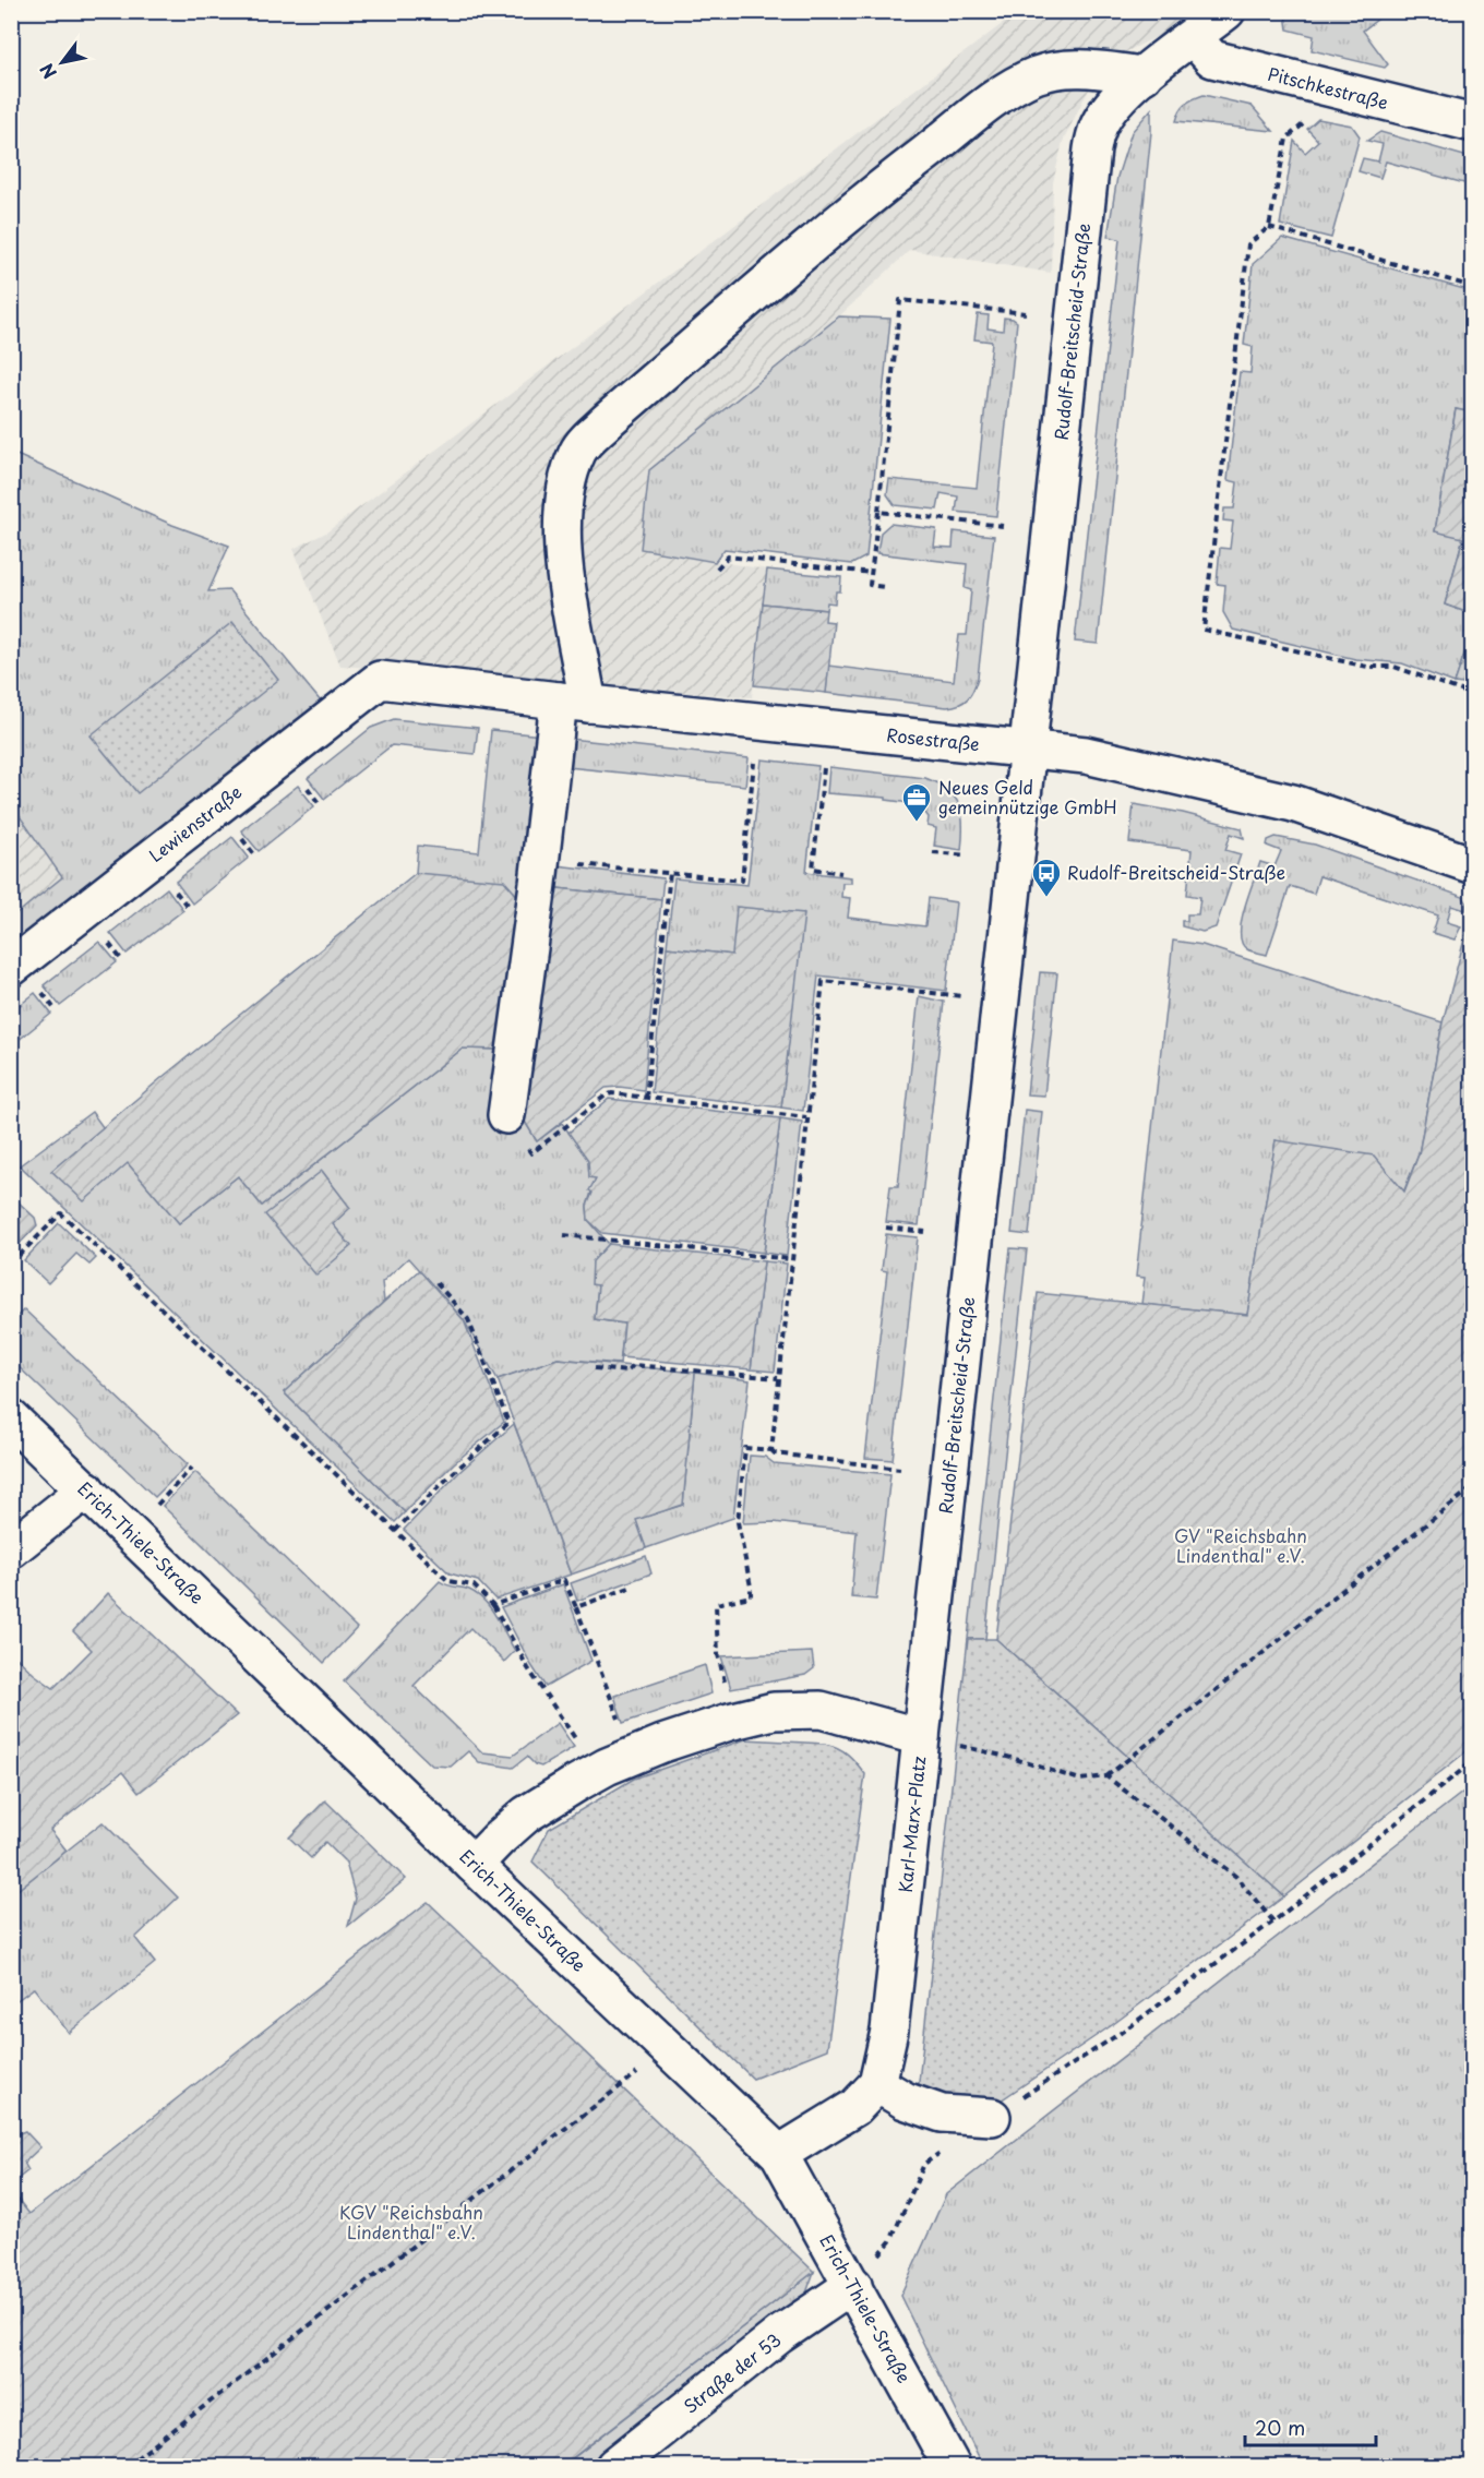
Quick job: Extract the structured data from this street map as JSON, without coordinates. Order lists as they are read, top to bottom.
{
  "streets": {
    "street": [
      "Pitschkestraße",
      "Rudolf-Breitscheid-Straße",
      "Rosestraße",
      "Lewienstraße",
      "Erich-Thiele-Straße",
      "Karl-Marx-Platz",
      "Straße der 53"
    ]
  },
  "crossings": [
    ["Pitschkestraße", "Rudolf-Breitscheid-Straße"],
    ["Rudolf-Breitscheid-Straße", "Rosestraße"],
    ["Rudolf-Breitscheid-Straße", "Karl-Marx-Platz"],
    ["Rosestraße", "Lewienstraße"],
    ["Erich-Thiele-Straße", "Karl-Marx-Platz"],
    ["Erich-Thiele-Straße", "Straße der 53"]
  ],
  "parks": ["GV \"Reichsbahn Lindenthal\" e.V.", "KGV \"Reichsbahn Lindenthal\" e.V."],
  "places": {
    "office": ["Neues Geld gemeinnützige GmbH"],
    "bus stop": ["Rudolf-Breitscheid-Straße"]
  },
  "scale_bar": "20 m",
  "north": "bottom left"
}
